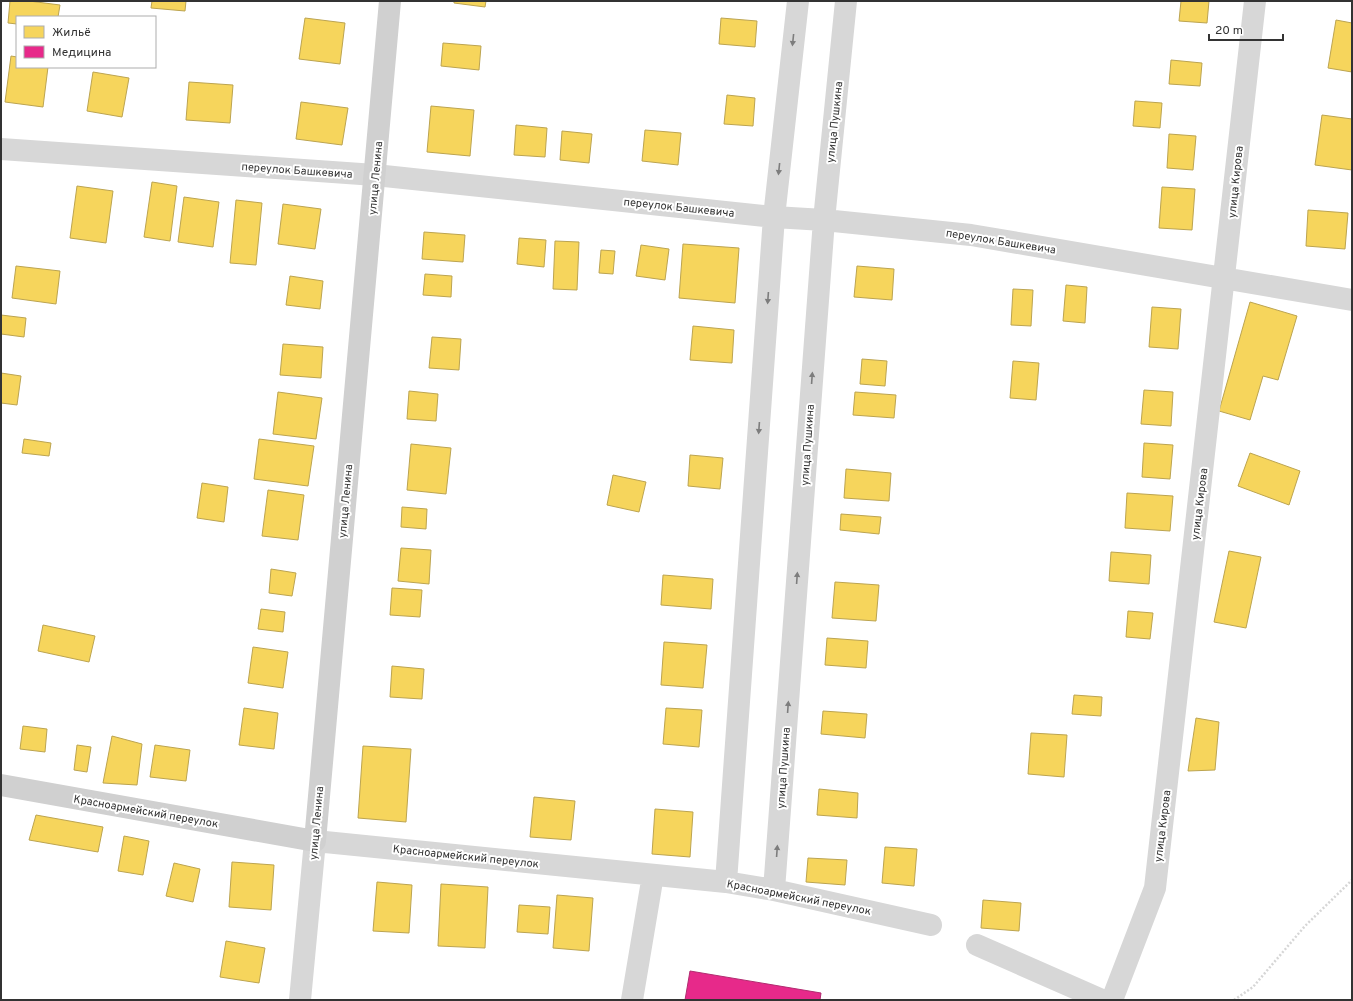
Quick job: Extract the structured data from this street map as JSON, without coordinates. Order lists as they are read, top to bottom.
{
  "streets": {
    "street": [
      "улица Пушкина",
      "переулок Башкевича",
      "улица Ленина",
      "улица Кирова",
      "Красноармейский переулок"
    ]
  },
  "crossings": [
    ["улица Пушкина", "переулок Башкевича"],
    ["улица Пушкина", "Красноармейский переулок"],
    ["переулок Башкевича", "улица Ленина"],
    ["переулок Башкевича", "улица Кирова"],
    ["улица Ленина", "Красноармейский переулок"]
  ],
  "legend": ["Жильё", "Медицина"],
  "scale_bar": "20 m"
}
